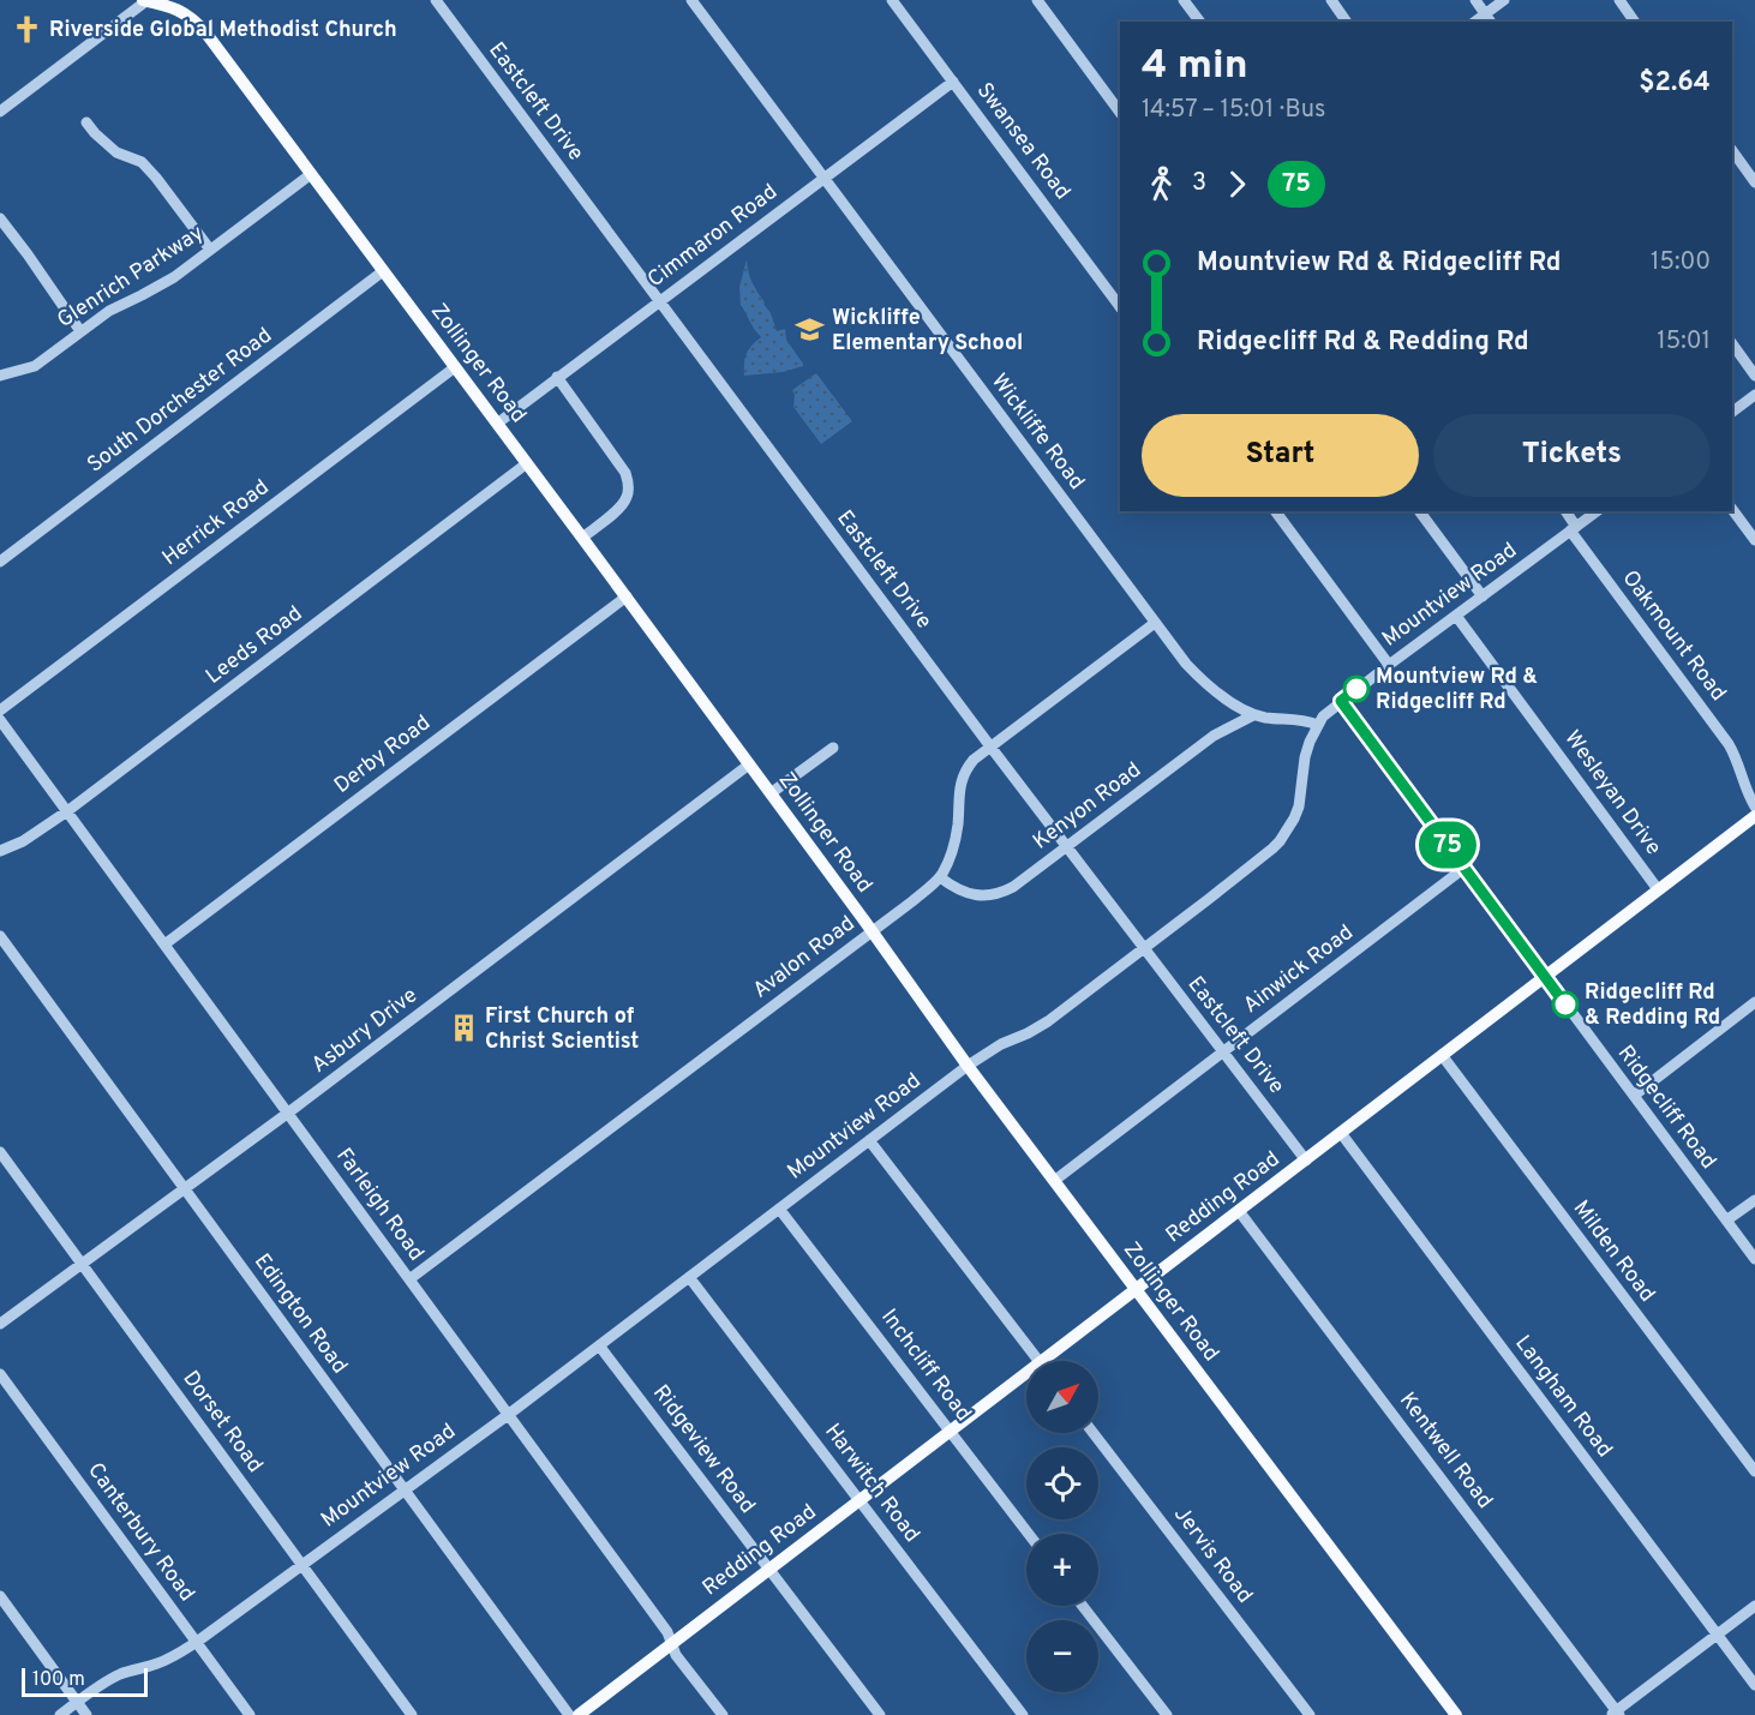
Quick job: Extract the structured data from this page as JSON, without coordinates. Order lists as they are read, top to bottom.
{
  "streets": {
    "main road": ["Zollinger Road", "Redding Road"],
    "street": [
      "Eastcleft Drive",
      "Swansea Road",
      "Cimmaron Road",
      "Glenrich Parkway",
      "South Dorchester Road",
      "Wickliffe Road",
      "Herrick Road",
      "Mountview Road",
      "Oakmount Road",
      "Leeds Road",
      "Derby Road",
      "Wesleyan Drive",
      "Kenyon Road",
      "Avalon Road",
      "Ainwick Road",
      "Asbury Drive",
      "Ridgecliff Road",
      "Farleigh Road",
      "Milden Road",
      "Edington Road",
      "Inchcliff Road",
      "Langham Road",
      "Dorset Road",
      "Ridgeview Road",
      "Kentwell Road",
      "Harwitch Road",
      "Canterbury Road",
      "Jervis Road"
    ]
  },
  "crossings": [
    ["Eastcleft Drive", "Cimmaron Road"],
    ["Eastcleft Drive", "Mountview Road"],
    ["Eastcleft Drive", "Kenyon Road"],
    ["Eastcleft Drive", "Avalon Road"],
    ["Eastcleft Drive", "Ainwick Road"],
    ["Eastcleft Drive", "Redding Road"],
    ["Swansea Road", "Cimmaron Road"],
    ["Cimmaron Road", "Zollinger Road"],
    ["Cimmaron Road", "Wickliffe Road"],
    ["Glenrich Parkway", "Zollinger Road"],
    ["Zollinger Road", "South Dorchester Road"],
    ["Zollinger Road", "Herrick Road"],
    ["Zollinger Road", "Mountview Road"],
    ["Zollinger Road", "Leeds Road"],
    ["Zollinger Road", "Derby Road"],
    ["Zollinger Road", "Avalon Road"],
    ["Zollinger Road", "Ainwick Road"],
    ["Zollinger Road", "Asbury Drive"],
    ["Zollinger Road", "Redding Road"],
    ["Wickliffe Road", "Mountview Road"],
    ["Wickliffe Road", "Kenyon Road"],
    ["Wickliffe Road", "Avalon Road"],
    ["Mountview Road", "Oakmount Road"],
    ["Mountview Road", "Wesleyan Drive"],
    ["Mountview Road", "Ridgecliff Road"],
    ["Mountview Road", "Farleigh Road"],
    ["Mountview Road", "Edington Road"],
    ["Mountview Road", "Inchcliff Road"],
    ["Mountview Road", "Dorset Road"],
    ["Mountview Road", "Ridgeview Road"],
    ["Mountview Road", "Harwitch Road"],
    ["Mountview Road", "Canterbury Road"],
    ["Leeds Road", "Farleigh Road"],
    ["Derby Road", "Farleigh Road"],
    ["Wesleyan Drive", "Redding Road"],
    ["Kenyon Road", "Avalon Road"],
    ["Avalon Road", "Farleigh Road"],
    ["Ainwick Road", "Ridgecliff Road"],
    ["Asbury Drive", "Farleigh Road"],
    ["Asbury Drive", "Edington Road"],
    ["Asbury Drive", "Dorset Road"],
    ["Ridgecliff Road", "Redding Road"],
    ["Redding Road", "Farleigh Road"],
    ["Redding Road", "Milden Road"],
    ["Redding Road", "Inchcliff Road"],
    ["Redding Road", "Langham Road"],
    ["Redding Road", "Ridgeview Road"],
    ["Redding Road", "Kentwell Road"],
    ["Redding Road", "Harwitch Road"]
  ],
  "places": {
    "church": ["Riverside Global Methodist Church"],
    "school or university": ["Wickliffe Elementary School"],
    "other": ["Mountview Rd & Ridgecliff Rd", "Ridgecliff Rd & Redding Rd"],
    "building": ["First Church of Christ Scientist"]
  },
  "lines": ["bus line 75"],
  "scale_bar": "100 m",
  "north": "top right",
  "page": {
    "on_map": "75",
    "heading": ["4 min", "14:57 – 15:01 · Bus", "$2.64"],
    "legs": ["3", "75"],
    "list": [
      {
        "name": "Mountview Rd & Ridgecliff Rd",
        "value": "15:00"
      },
      {
        "name": "Ridgecliff Rd & Redding Rd",
        "value": "15:01"
      }
    ],
    "buttons": ["Start", "Tickets"],
    "map_buttons": ["+", "−"],
    "scale": "100 m"
  }
}
